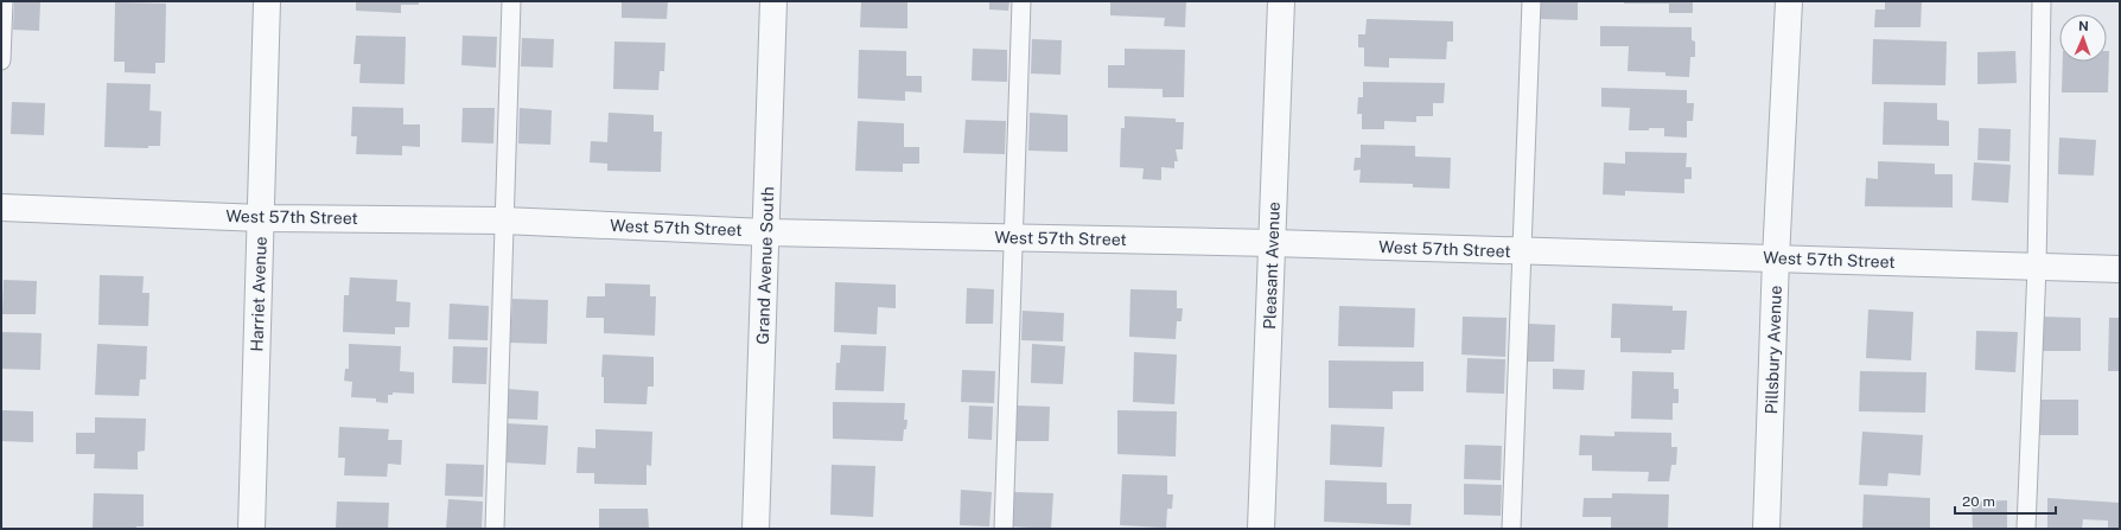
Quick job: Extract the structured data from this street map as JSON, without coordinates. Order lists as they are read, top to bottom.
{
  "streets": {
    "street": [
      "West 57th Street",
      "Grand Avenue South",
      "Pleasant Avenue",
      "Harriet Avenue",
      "Pillsbury Avenue"
    ]
  },
  "crossings": [
    ["West 57th Street", "Grand Avenue South"],
    ["West 57th Street", "Pleasant Avenue"],
    ["West 57th Street", "Harriet Avenue"],
    ["West 57th Street", "Pillsbury Avenue"]
  ],
  "scale_bar": "20 m",
  "north": "top"
}
